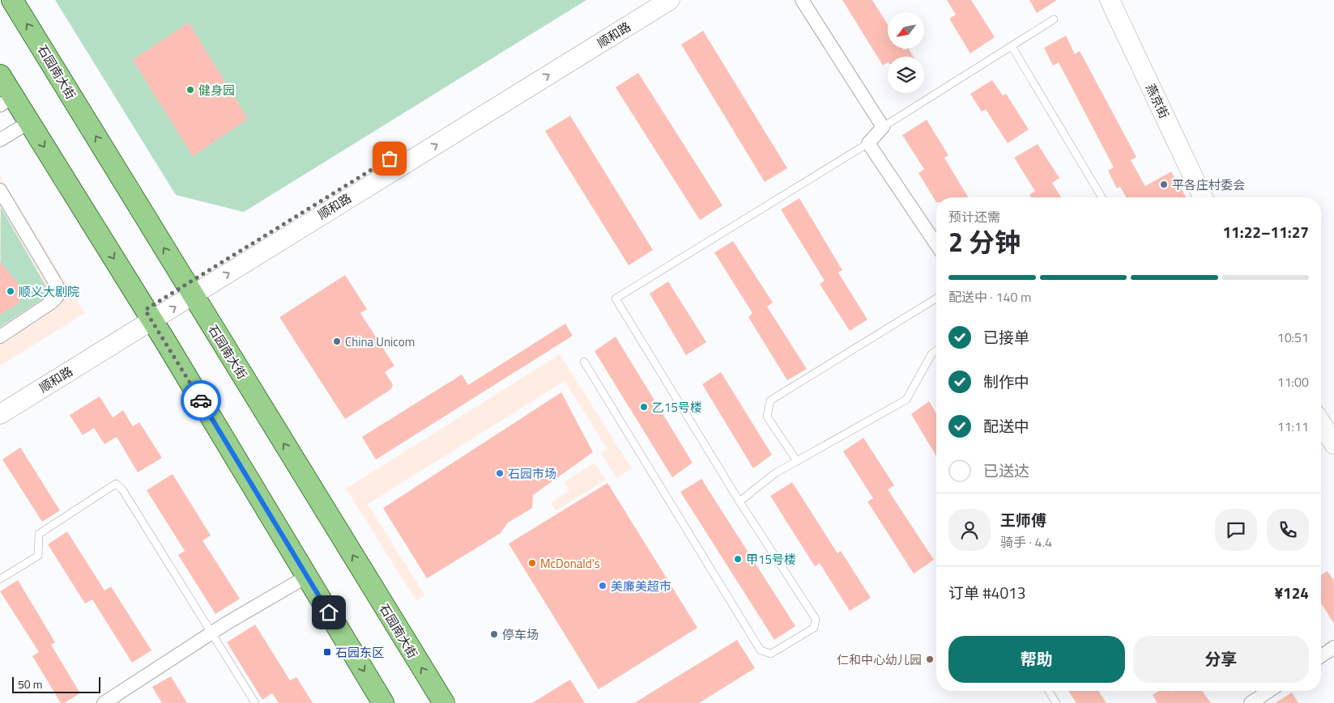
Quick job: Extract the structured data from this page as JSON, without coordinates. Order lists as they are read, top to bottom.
{
  "streets": {
    "main road": ["顺和路", "石园南大街", "燕京街"]
  },
  "crossings": [
    ["顺和路", "石园南大街"]
  ],
  "places": {
    "other": [
      "健身园",
      "平各庄村委会",
      "顺义大剧院",
      "China Unicom",
      "乙15号楼",
      "石园市场",
      "甲15号楼",
      "McDonald's",
      "美廉美超市",
      "停车场",
      "仁和中心幼儿园"
    ],
    "transit": ["石园东区"]
  },
  "scale_bar": "50 m",
  "north": "bottom left",
  "page": {
    "heading": ["2 分钟", "预计还需", "11:22–11:27"],
    "panel": [
      "王师傅",
      "骑手 · 4.4",
      "订单 #4013",
      "¥124"
    ],
    "bar": "配送中 · 140 m",
    "list": [
      ["已接单", "10:51"],
      ["制作中", "11:00"],
      ["配送中", "11:11"],
      "已送达"
    ],
    "buttons": ["帮助", "分享"],
    "scale": "50 m"
  }
}
